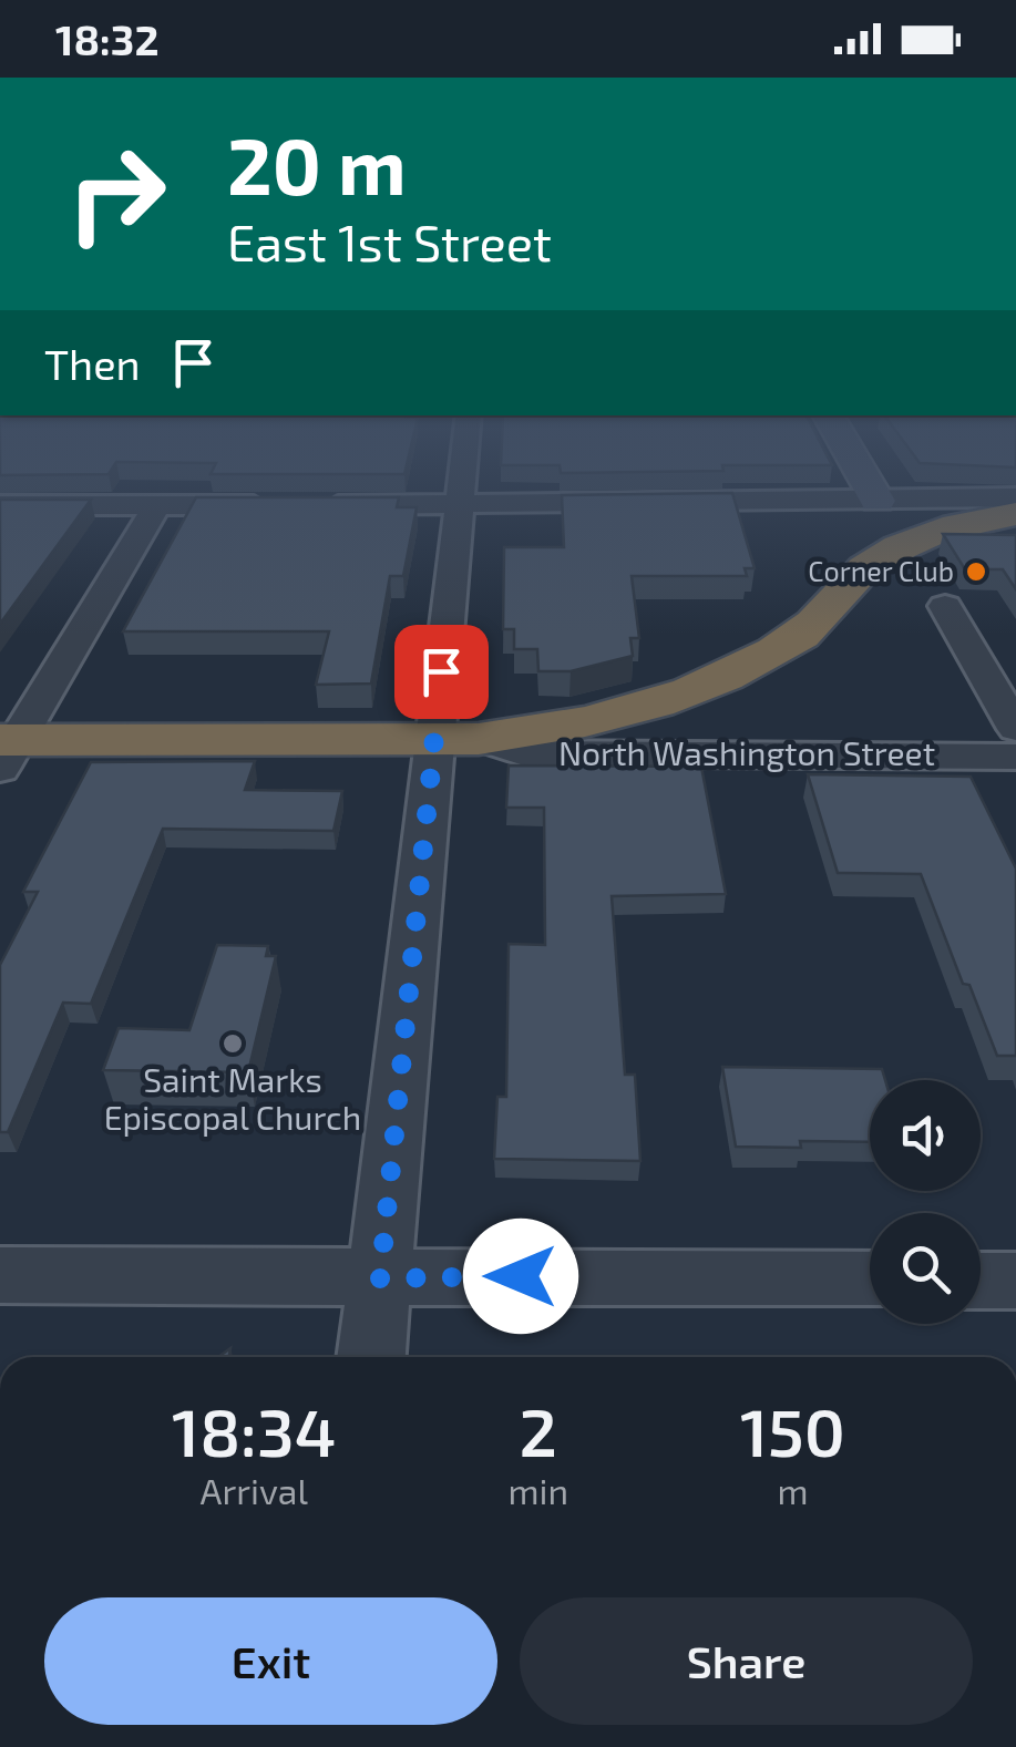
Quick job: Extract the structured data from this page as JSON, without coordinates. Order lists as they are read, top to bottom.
{
  "streets": {
    "street": ["North Washington Street"]
  },
  "places": ["Corner Club", "Saint Marks Episcopal Church"],
  "page": {
    "status": "18:32",
    "turn": ["20 m", "East 1st Street"],
    "then": "Then",
    "eta": [
      "18:34",
      "Arrival",
      "2",
      "min",
      "150",
      "m"
    ],
    "buttons": ["Exit", "Share"]
  }
}
